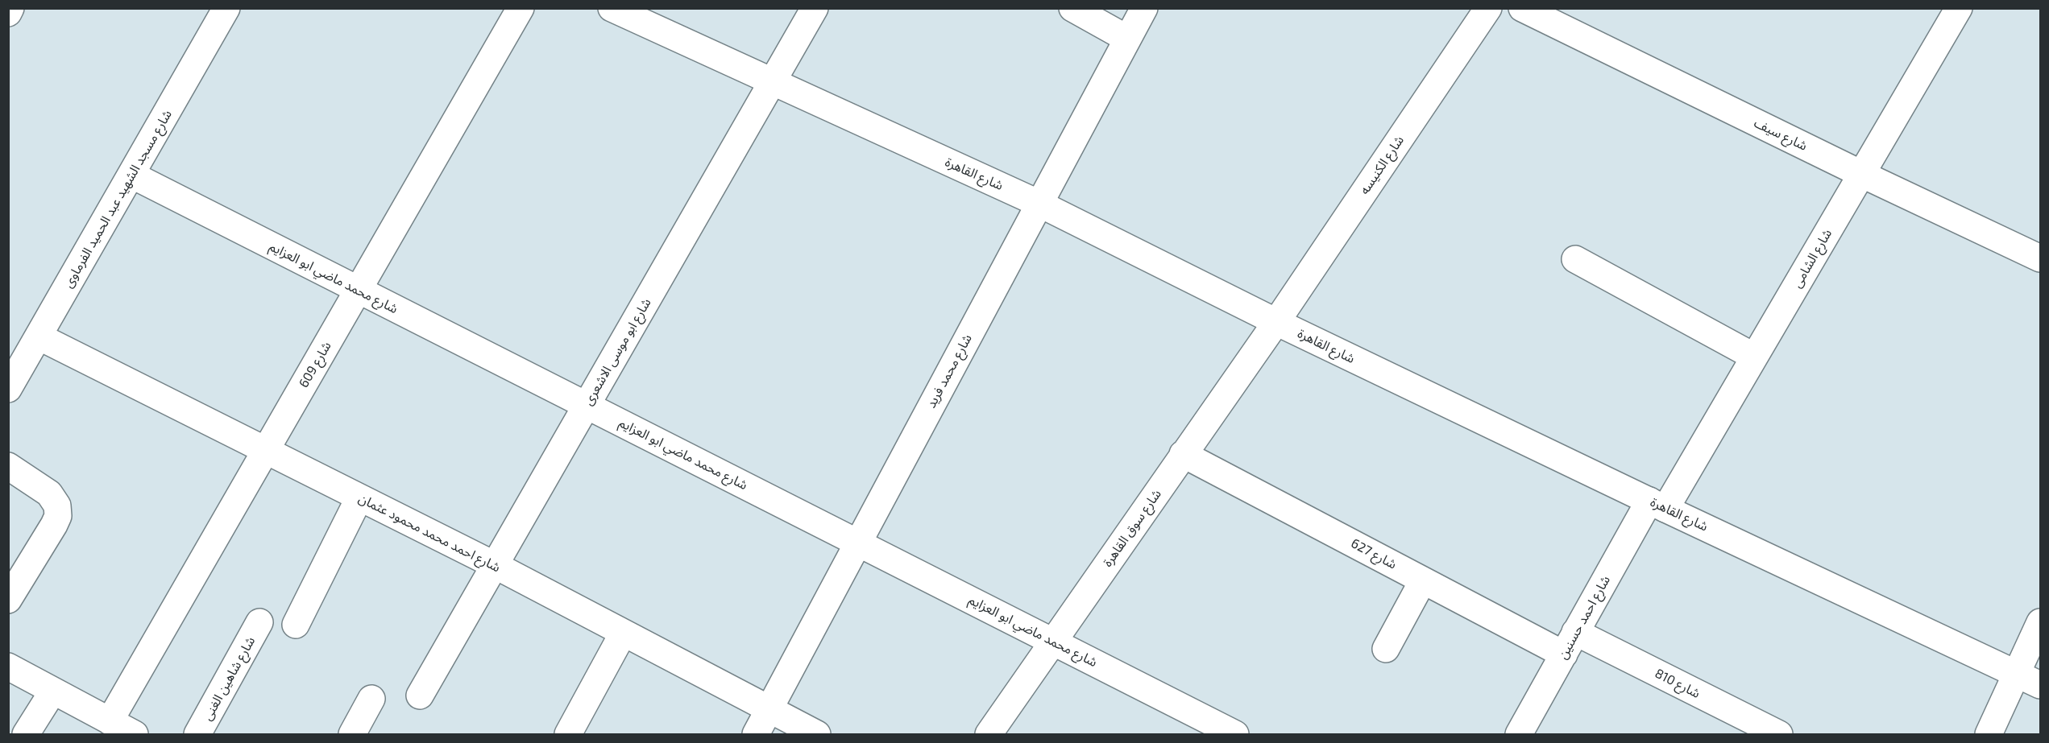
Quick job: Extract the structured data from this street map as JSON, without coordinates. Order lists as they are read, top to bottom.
{
  "streets": {
    "street": [
      "شارع سيف",
      "شارع الكنيسه",
      "شارع القاهرة",
      "شارع مسجد الشهيد عبد الحميد الفرماوى",
      "شارع الشامى",
      "شارع محمد ماضي ابو العزايم",
      "شارع ابو موسى الاشعرى",
      "شارع 609",
      "شارع محمد فريد",
      "شارع سوق القاهرة",
      "شارع احمد محمد محمود عثمان",
      "شارع 627",
      "شارع احمد حسنين",
      "شارع شاهين الغنى",
      "شارع 810"
    ]
  },
  "crossings": [
    ["شارع سيف", "شارع الشامى"],
    ["شارع الكنيسه", "شارع القاهرة"],
    ["شارع الكنيسه", "شارع سوق القاهرة"],
    ["شارع القاهرة", "شارع الشامى"],
    ["شارع القاهرة", "شارع ابو موسى الاشعرى"],
    ["شارع القاهرة", "شارع محمد فريد"],
    ["شارع القاهرة", "شارع سوق القاهرة"],
    ["شارع القاهرة", "شارع احمد حسنين"],
    ["شارع مسجد الشهيد عبد الحميد الفرماوى", "شارع محمد ماضي ابو العزايم"],
    ["شارع مسجد الشهيد عبد الحميد الفرماوى", "شارع احمد محمد محمود عثمان"],
    ["شارع الشامى", "شارع احمد حسنين"],
    ["شارع محمد ماضي ابو العزايم", "شارع ابو موسى الاشعرى"],
    ["شارع محمد ماضي ابو العزايم", "شارع 609"],
    ["شارع محمد ماضي ابو العزايم", "شارع محمد فريد"],
    ["شارع محمد ماضي ابو العزايم", "شارع سوق القاهرة"],
    ["شارع ابو موسى الاشعرى", "شارع احمد محمد محمود عثمان"],
    ["شارع 609", "شارع احمد محمد محمود عثمان"],
    ["شارع محمد فريد", "شارع احمد محمد محمود عثمان"],
    ["شارع سوق القاهرة", "شارع 627"],
    ["شارع 627", "شارع احمد حسنين"],
    ["شارع 627", "شارع 810"],
    ["شارع احمد حسنين", "شارع 810"]
  ]
}
